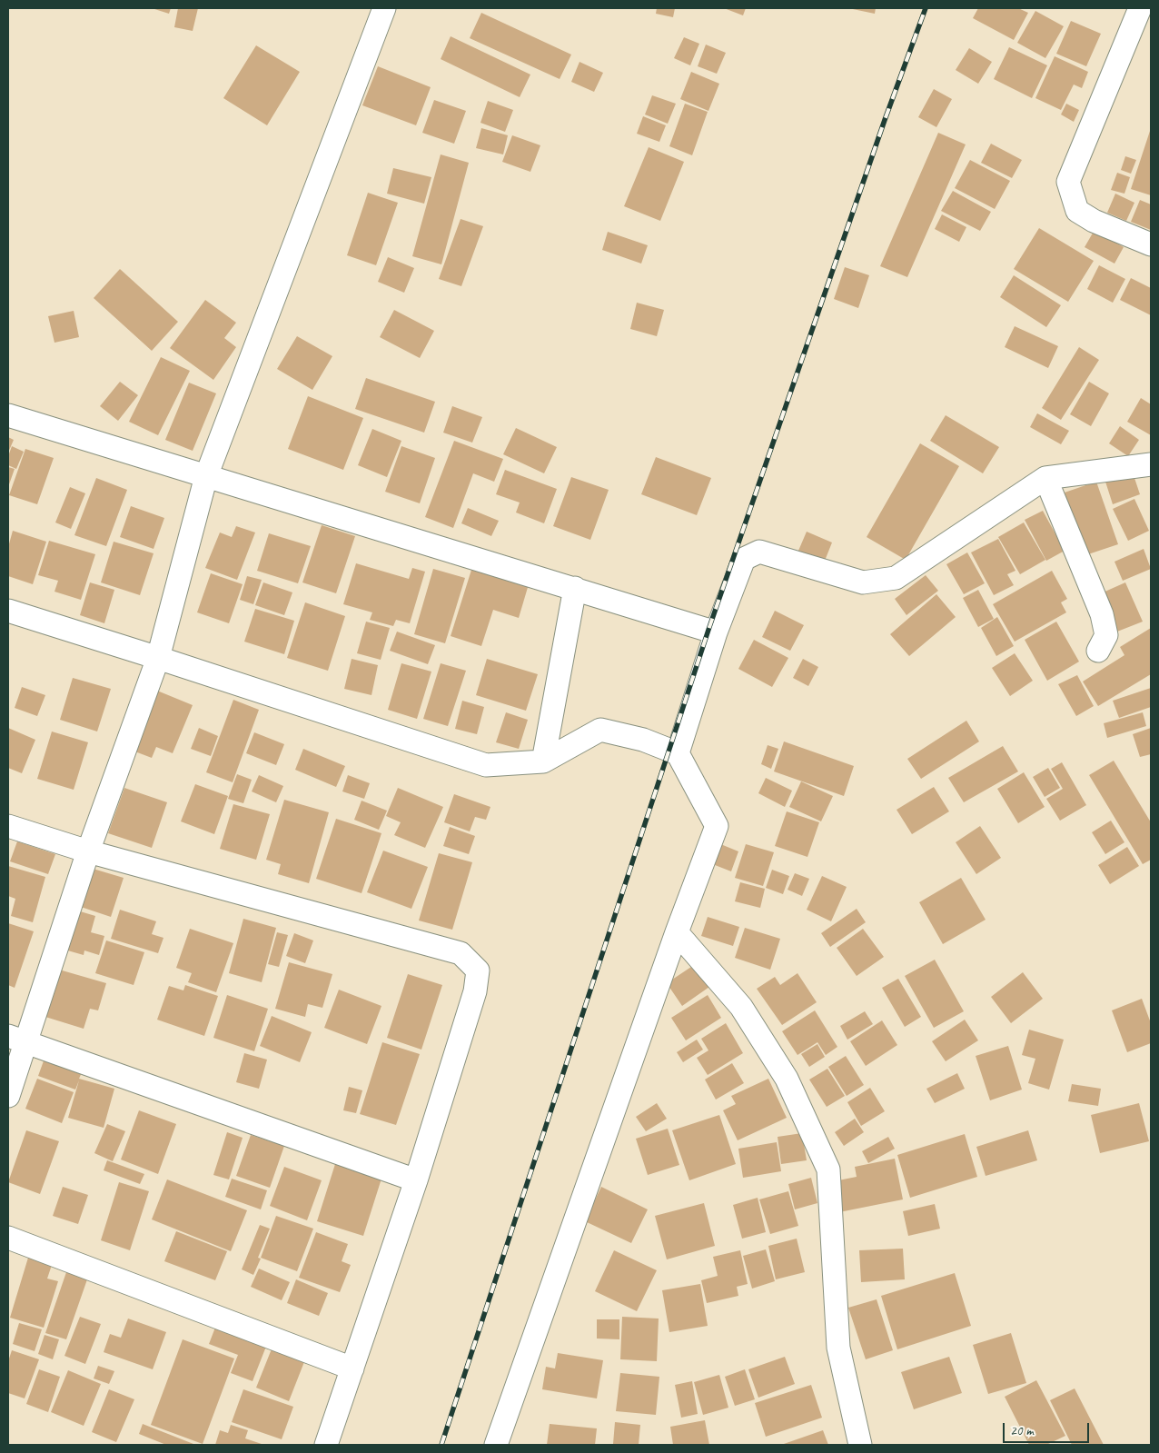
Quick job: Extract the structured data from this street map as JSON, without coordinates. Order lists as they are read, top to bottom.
{
  "scale_bar": "20 m"
}
